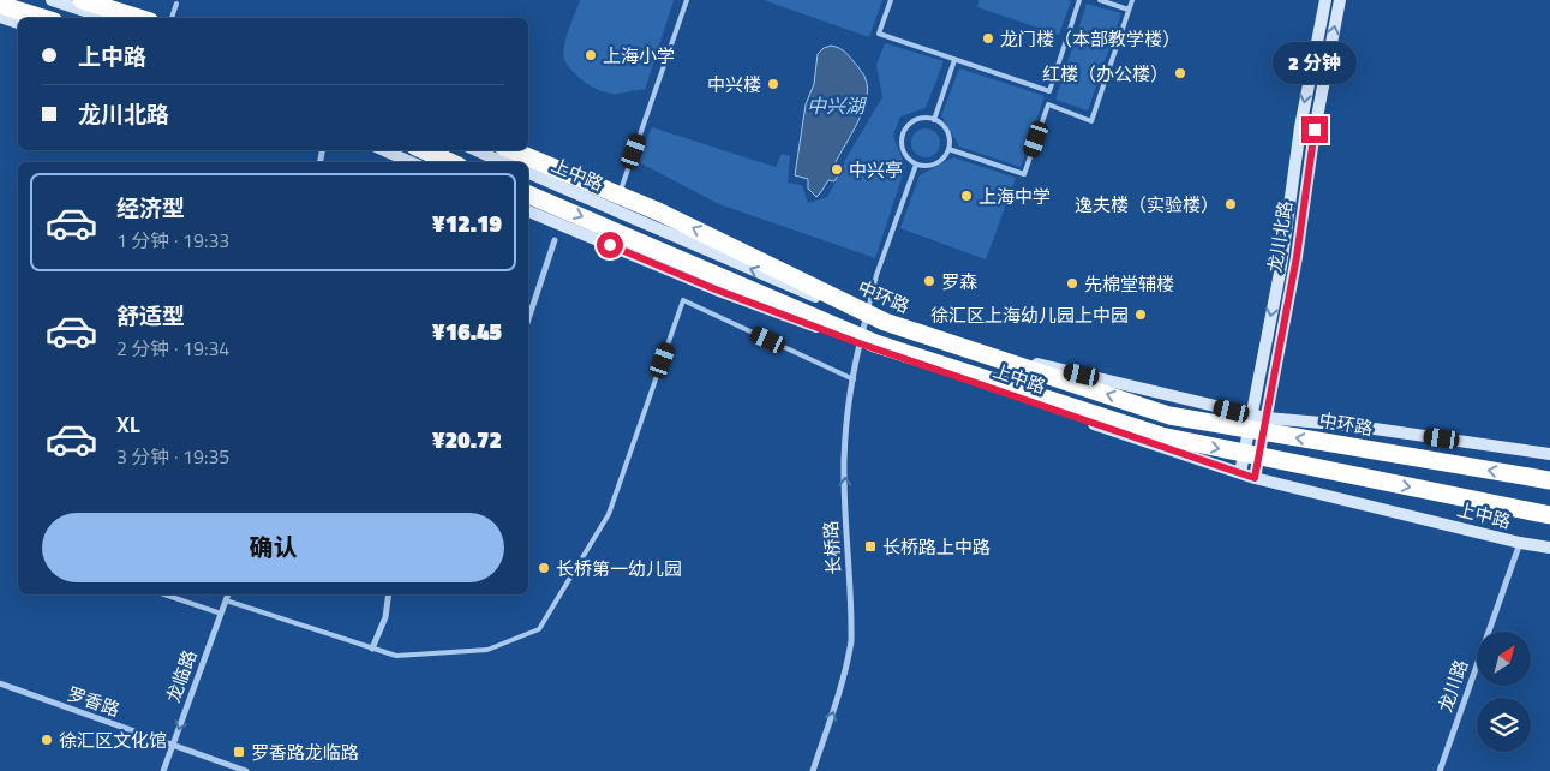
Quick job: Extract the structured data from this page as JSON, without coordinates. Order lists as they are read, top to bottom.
{
  "streets": {
    "highway": ["中环路"],
    "main road": ["上中路", "龙川北路"],
    "street": [
      "长桥路",
      "龙临路",
      "龙川路",
      "罗香路"
    ]
  },
  "crossings": [
    ["上中路", "龙川北路"],
    ["上中路", "长桥路"],
    ["上中路", "龙川路"],
    ["龙临路", "罗香路"]
  ],
  "one_way": ["长桥路", "龙临路"],
  "water": ["中兴湖"],
  "places": {
    "other": [
      "龙门楼（本部教学楼）",
      "上海小学",
      "红楼（办公楼）",
      "中兴楼",
      "中兴亭",
      "上海中学",
      "逸夫楼（实验楼）",
      "罗森",
      "先棉堂辅楼",
      "徐汇区上海幼儿园上中园",
      "长桥第一幼儿园",
      "徐汇区文化馆"
    ],
    "transit": ["长桥路上中路", "罗香路龙临路"]
  },
  "north": "top right",
  "page": {
    "banner": ["上中路", "龙川北路"],
    "bubble": "2 分钟",
    "list": [
      {
        "name": "经济型",
        "note": "1 分钟 · 19:33",
        "value": "¥12.19"
      },
      {
        "name": "舒适型",
        "note": "2 分钟 · 19:34",
        "value": "¥16.45"
      },
      {
        "name": "XL",
        "note": "3 分钟 · 19:35",
        "value": "¥20.72"
      }
    ],
    "buttons": "确认"
  }
}
